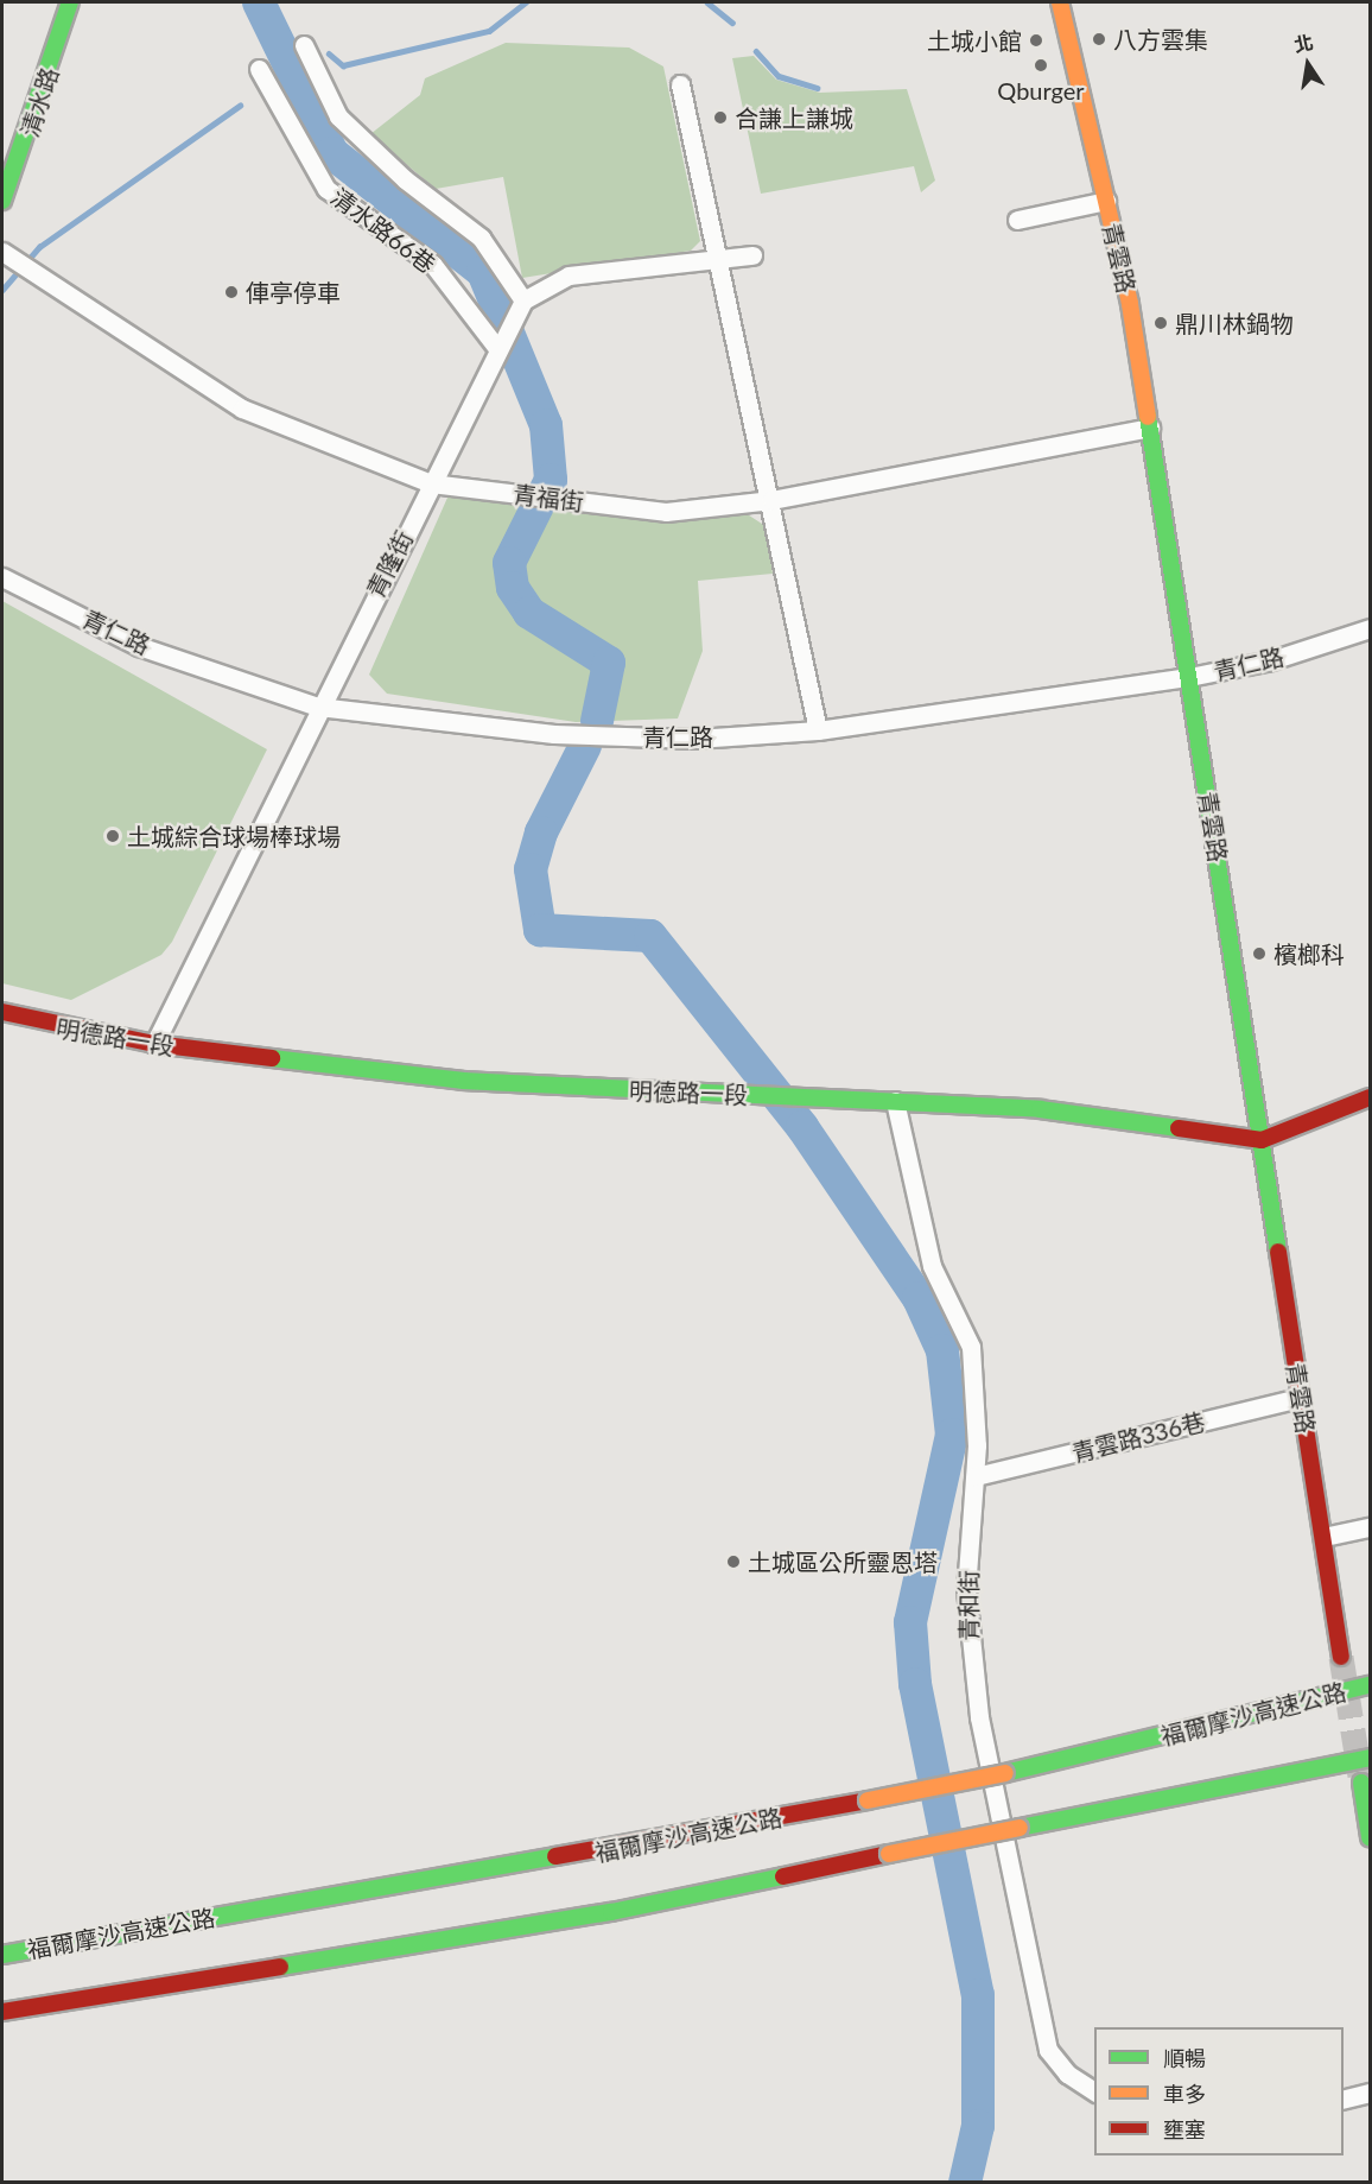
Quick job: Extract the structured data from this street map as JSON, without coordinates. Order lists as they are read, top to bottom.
{
  "streets": {
    "main road": [
      "清水路",
      "青雲路",
      "明德路一段",
      "福爾摩沙高速公路"
    ],
    "street": [
      "清水路66巷",
      "青福街",
      "青隆街",
      "青仁路",
      "青雲路336巷",
      "青和街"
    ]
  },
  "crossings": [
    ["清水路66巷", "青隆街"],
    ["青雲路", "青福街"],
    ["青雲路", "青仁路"],
    ["青雲路", "明德路一段"],
    ["青雲路", "青雲路336巷"],
    ["青福街", "青隆街"],
    ["青隆街", "青仁路"],
    ["青隆街", "明德路一段"],
    ["明德路一段", "青和街"],
    ["青雲路336巷", "青和街"]
  ],
  "places": [
    "八方雲集",
    "土城小館",
    "Qburger",
    "合謙上謙城",
    "俥亭停車",
    "鼎川林鍋物",
    "土城綜合球場棒球場",
    "檳榔科",
    "土城區公所靈恩塔"
  ],
  "legend": ["順暢", "車多", "壅塞"],
  "north": "top"
}
